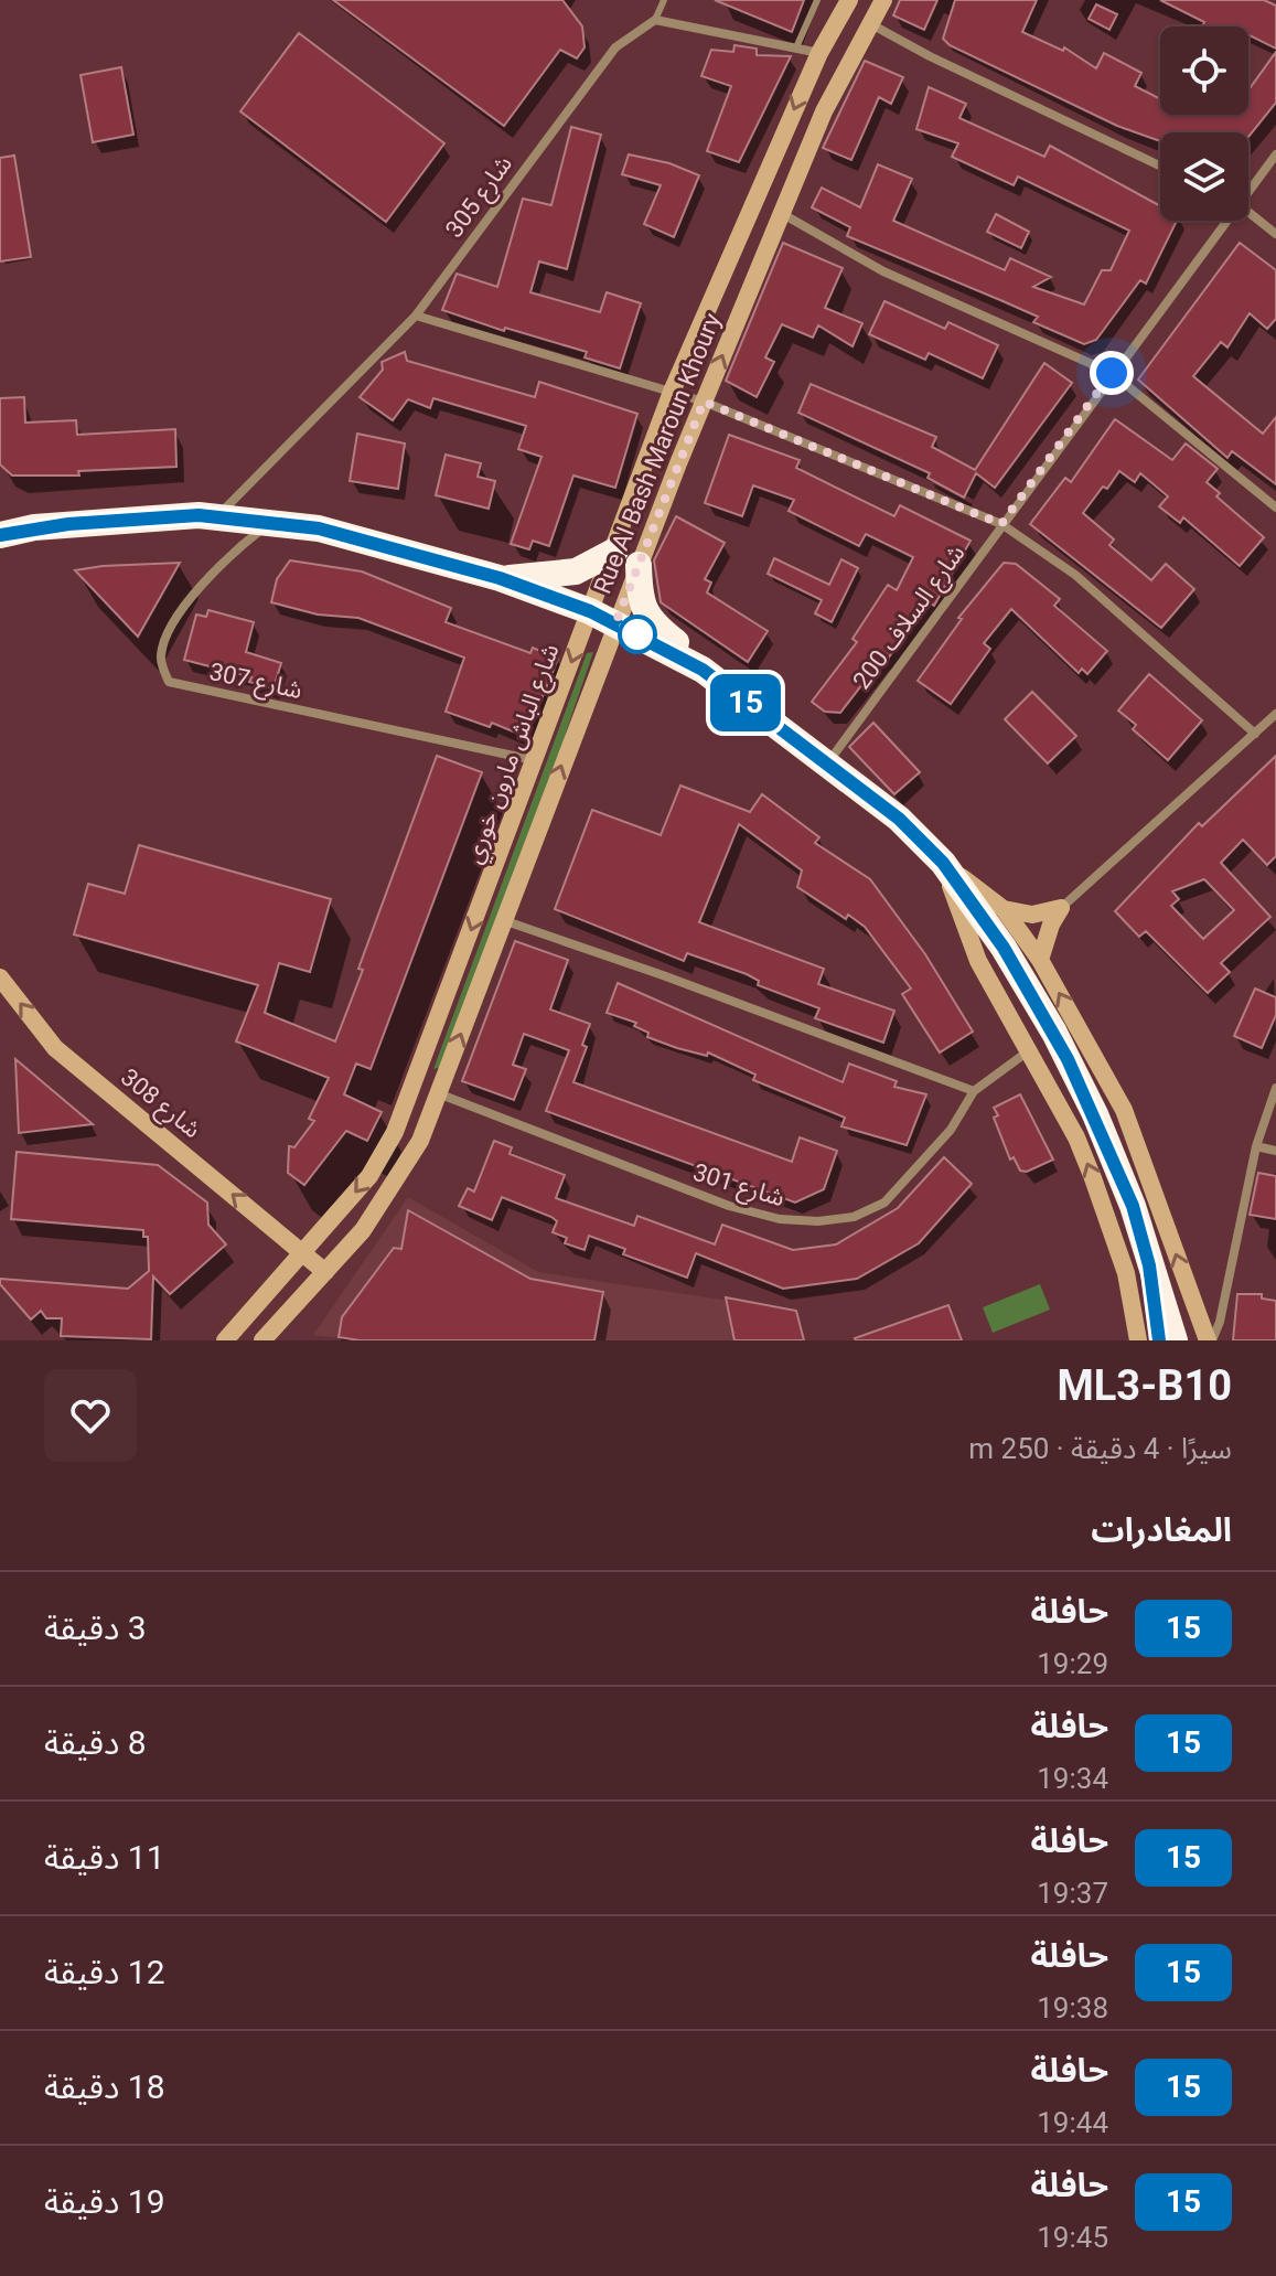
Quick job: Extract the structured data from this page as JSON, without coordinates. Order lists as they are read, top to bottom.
{
  "streets": {
    "main road": ["Rue Al Bash Maroun Khoury", "شارع الباش مارون خوري", "شارع 308"],
    "street": [
      "شارع 305",
      "200 شارع السلاف",
      "شارع 307",
      "شارع 301"
    ]
  },
  "crossings": [
    ["Rue Al Bash Maroun Khoury", "شارع 308"],
    ["Rue Al Bash Maroun Khoury", "شارع 301"],
    ["شارع 307", "شارع الباش مارون خوري"],
    ["شارع الباش مارون خوري", "شارع 308"]
  ],
  "one_way": ["Rue Al Bash Maroun Khoury", "شارع الباش مارون خوري", "شارع 308"],
  "lines": ["bus line 15"],
  "page": {
    "on_map": "15",
    "heading": [
      ["ML3-B10", "سيرًا · 4 دقيقة · 250 m"],
      "المغادرات"
    ],
    "list": [
      {
        "mark": "15",
        "name": "حافلة",
        "note": "19:29",
        "value": "3 دقيقة"
      },
      {
        "mark": "15",
        "name": "حافلة",
        "note": "19:34",
        "value": "8 دقيقة"
      },
      {
        "mark": "15",
        "name": "حافلة",
        "note": "19:37",
        "value": "11 دقيقة"
      },
      {
        "mark": "15",
        "name": "حافلة",
        "note": "19:38",
        "value": "12 دقيقة"
      },
      {
        "mark": "15",
        "name": "حافلة",
        "note": "19:44",
        "value": "18 دقيقة"
      },
      {
        "mark": "15",
        "name": "حافلة",
        "note": "19:45",
        "value": "19 دقيقة"
      }
    ]
  }
}
